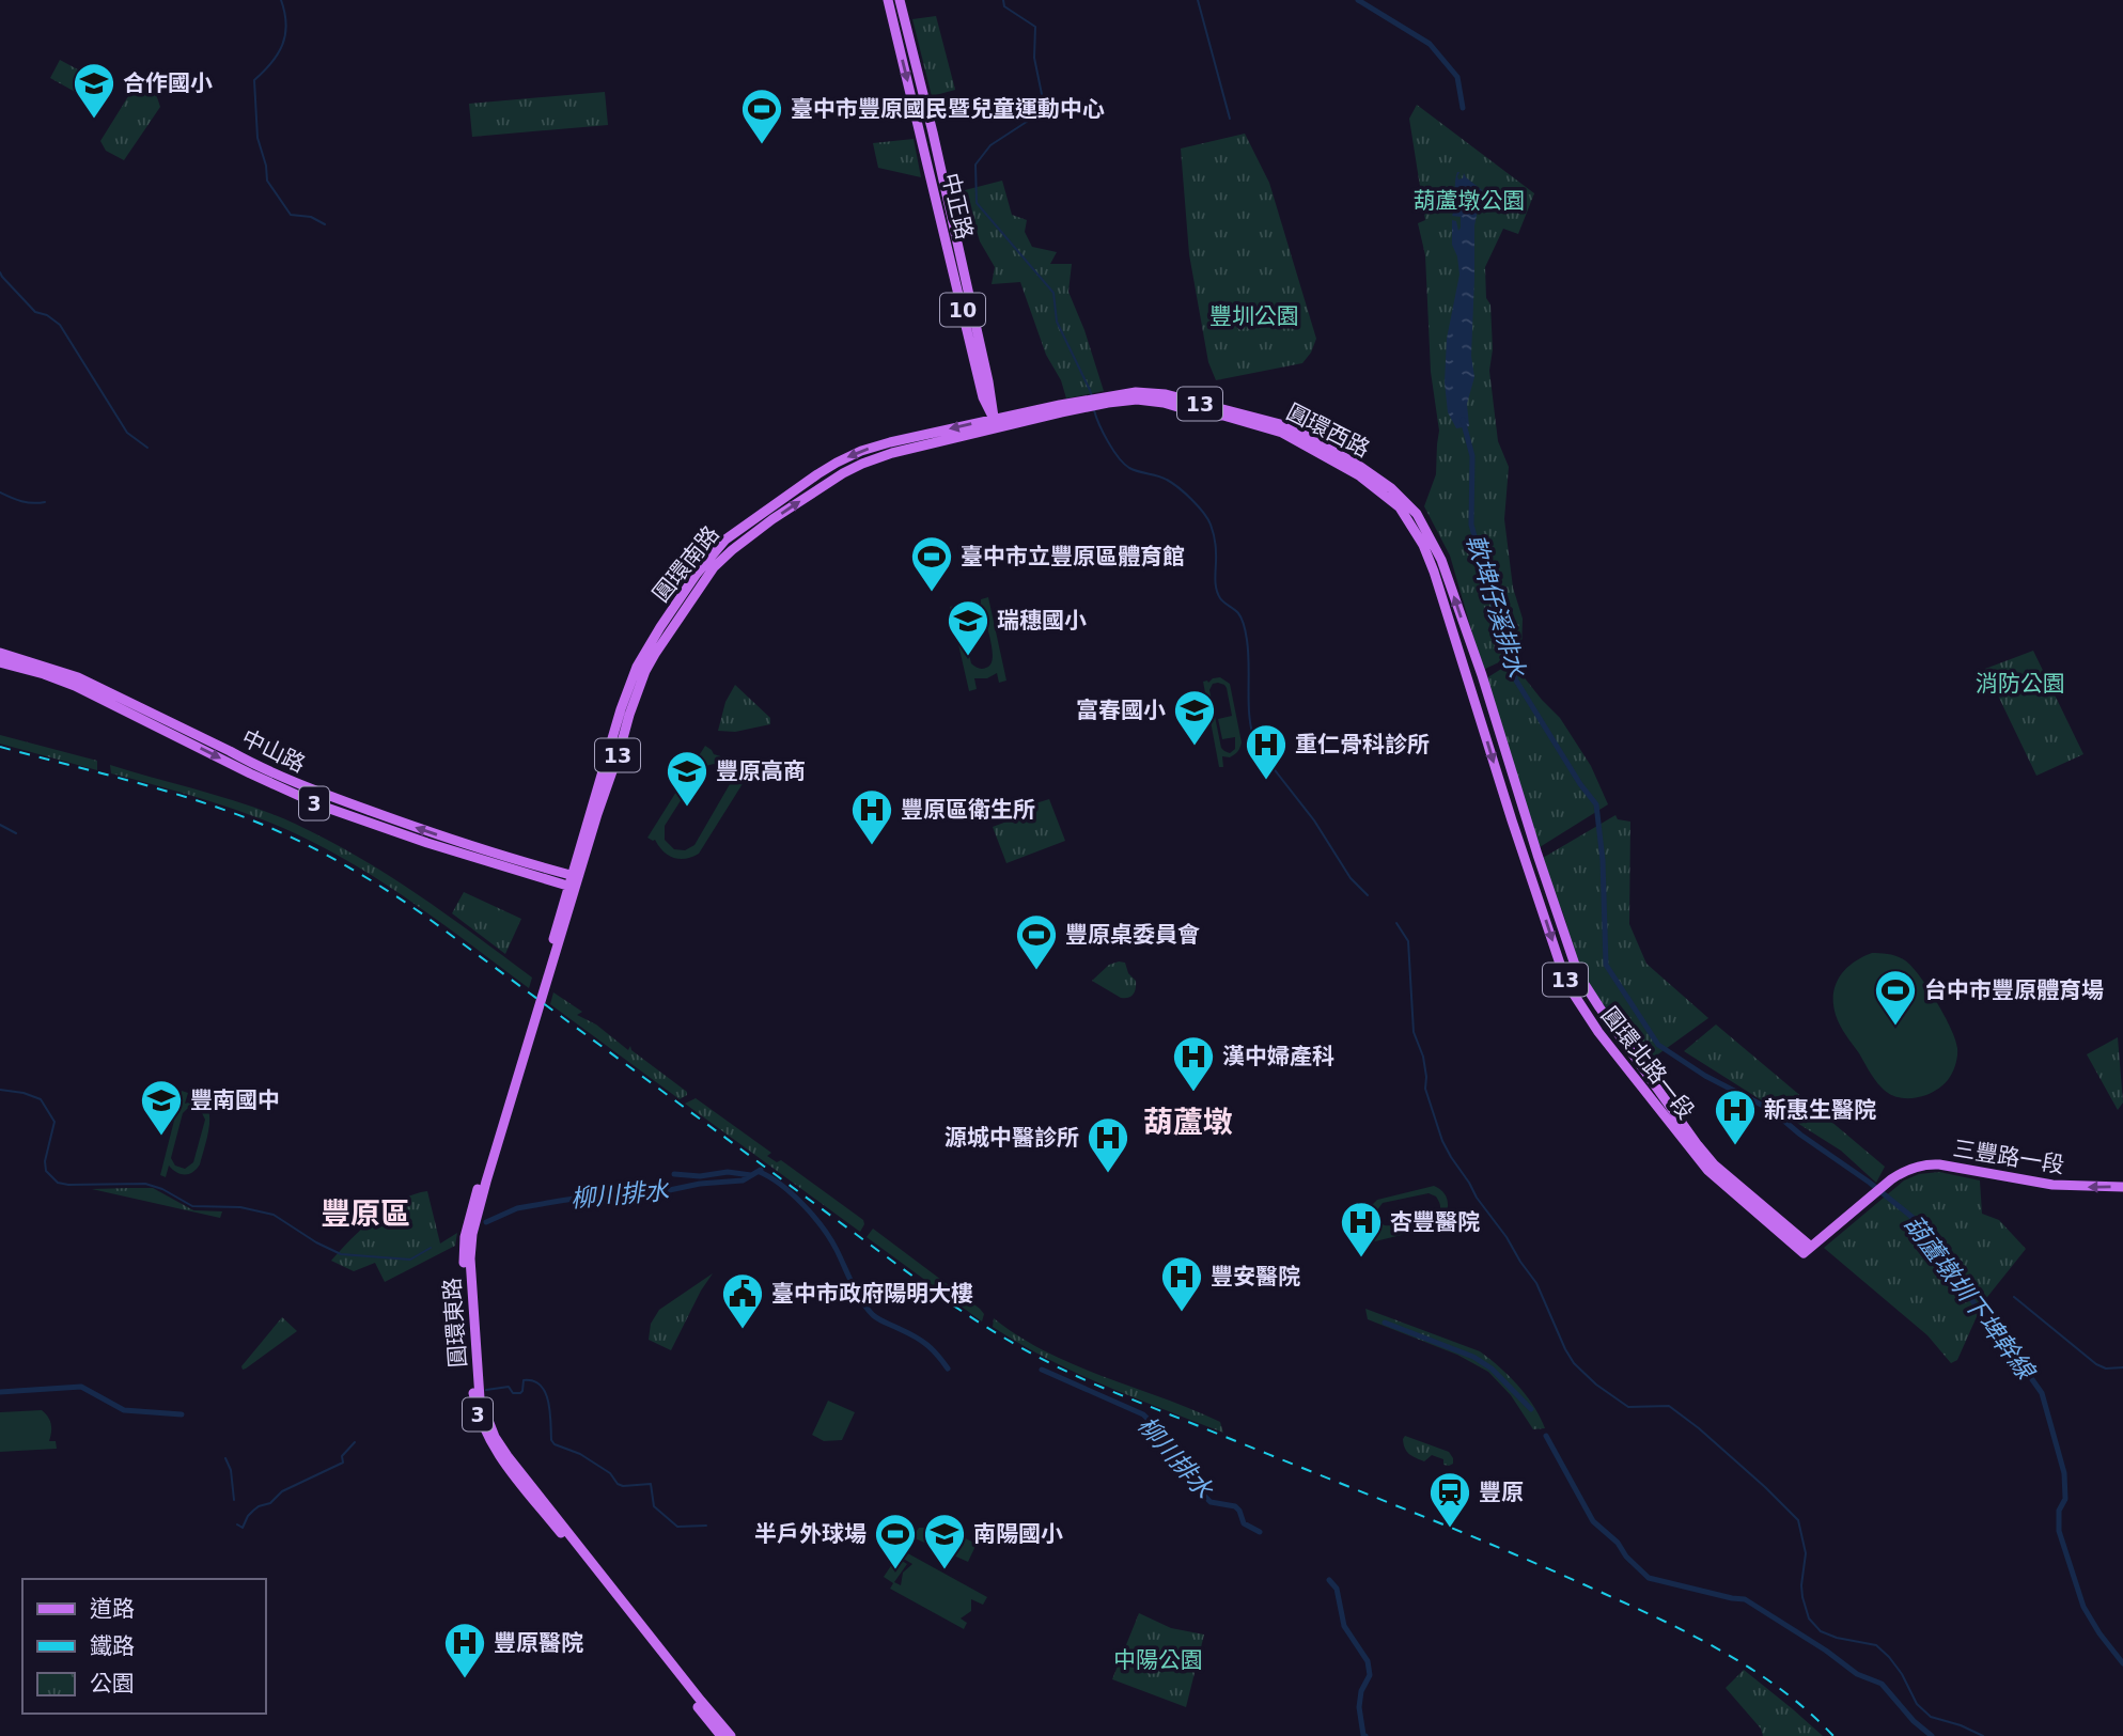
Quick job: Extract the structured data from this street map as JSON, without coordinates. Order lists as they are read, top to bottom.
{
  "streets": {
    "main road": [
      "中正路",
      "10",
      "13",
      "圓環西路",
      "圓環南路",
      "中山路",
      "3",
      "圓環北路一段",
      "三豐路一段",
      "圓環東路"
    ]
  },
  "crossings": [
    ["中正路", "圓環西路"],
    ["中正路", "圓環南路"],
    ["圓環西路", "圓環南路"],
    ["圓環西路", "圓環北路一段"],
    ["圓環南路", "中山路"],
    ["圓環南路", "圓環東路"],
    ["中山路", "圓環東路"],
    ["圓環北路一段", "三豐路一段"]
  ],
  "one_way": ["圓環西路", "三豐路一段"],
  "districts": ["葫蘆墩", "豐原區"],
  "water": ["軟埤仔溪排水", "柳川排水", "葫蘆墩圳下埤幹線"],
  "parks": [
    "葫蘆墩公園",
    "豐圳公園",
    "消防公園",
    "中陽公園"
  ],
  "places": {
    "school or university": [
      "合作國小",
      "瑞穗國小",
      "富春國小",
      "豐原高商",
      "豐南國中",
      "南陽國小"
    ],
    "sports": [
      "臺中市豐原國民暨兒童運動中心",
      "臺中市立豐原區體育館",
      "豐原桌委員會",
      "台中市豐原體育場",
      "半戶外球場"
    ],
    "hospital": [
      "重仁骨科診所",
      "豐原區衛生所",
      "漢中婦產科",
      "新惠生醫院",
      "源城中醫診所",
      "杏豐醫院",
      "豐安醫院",
      "豐原醫院"
    ],
    "public building": ["臺中市政府陽明大樓"],
    "station": ["豐原"]
  },
  "legend": ["道路", "鐵路", "公園"]
}
